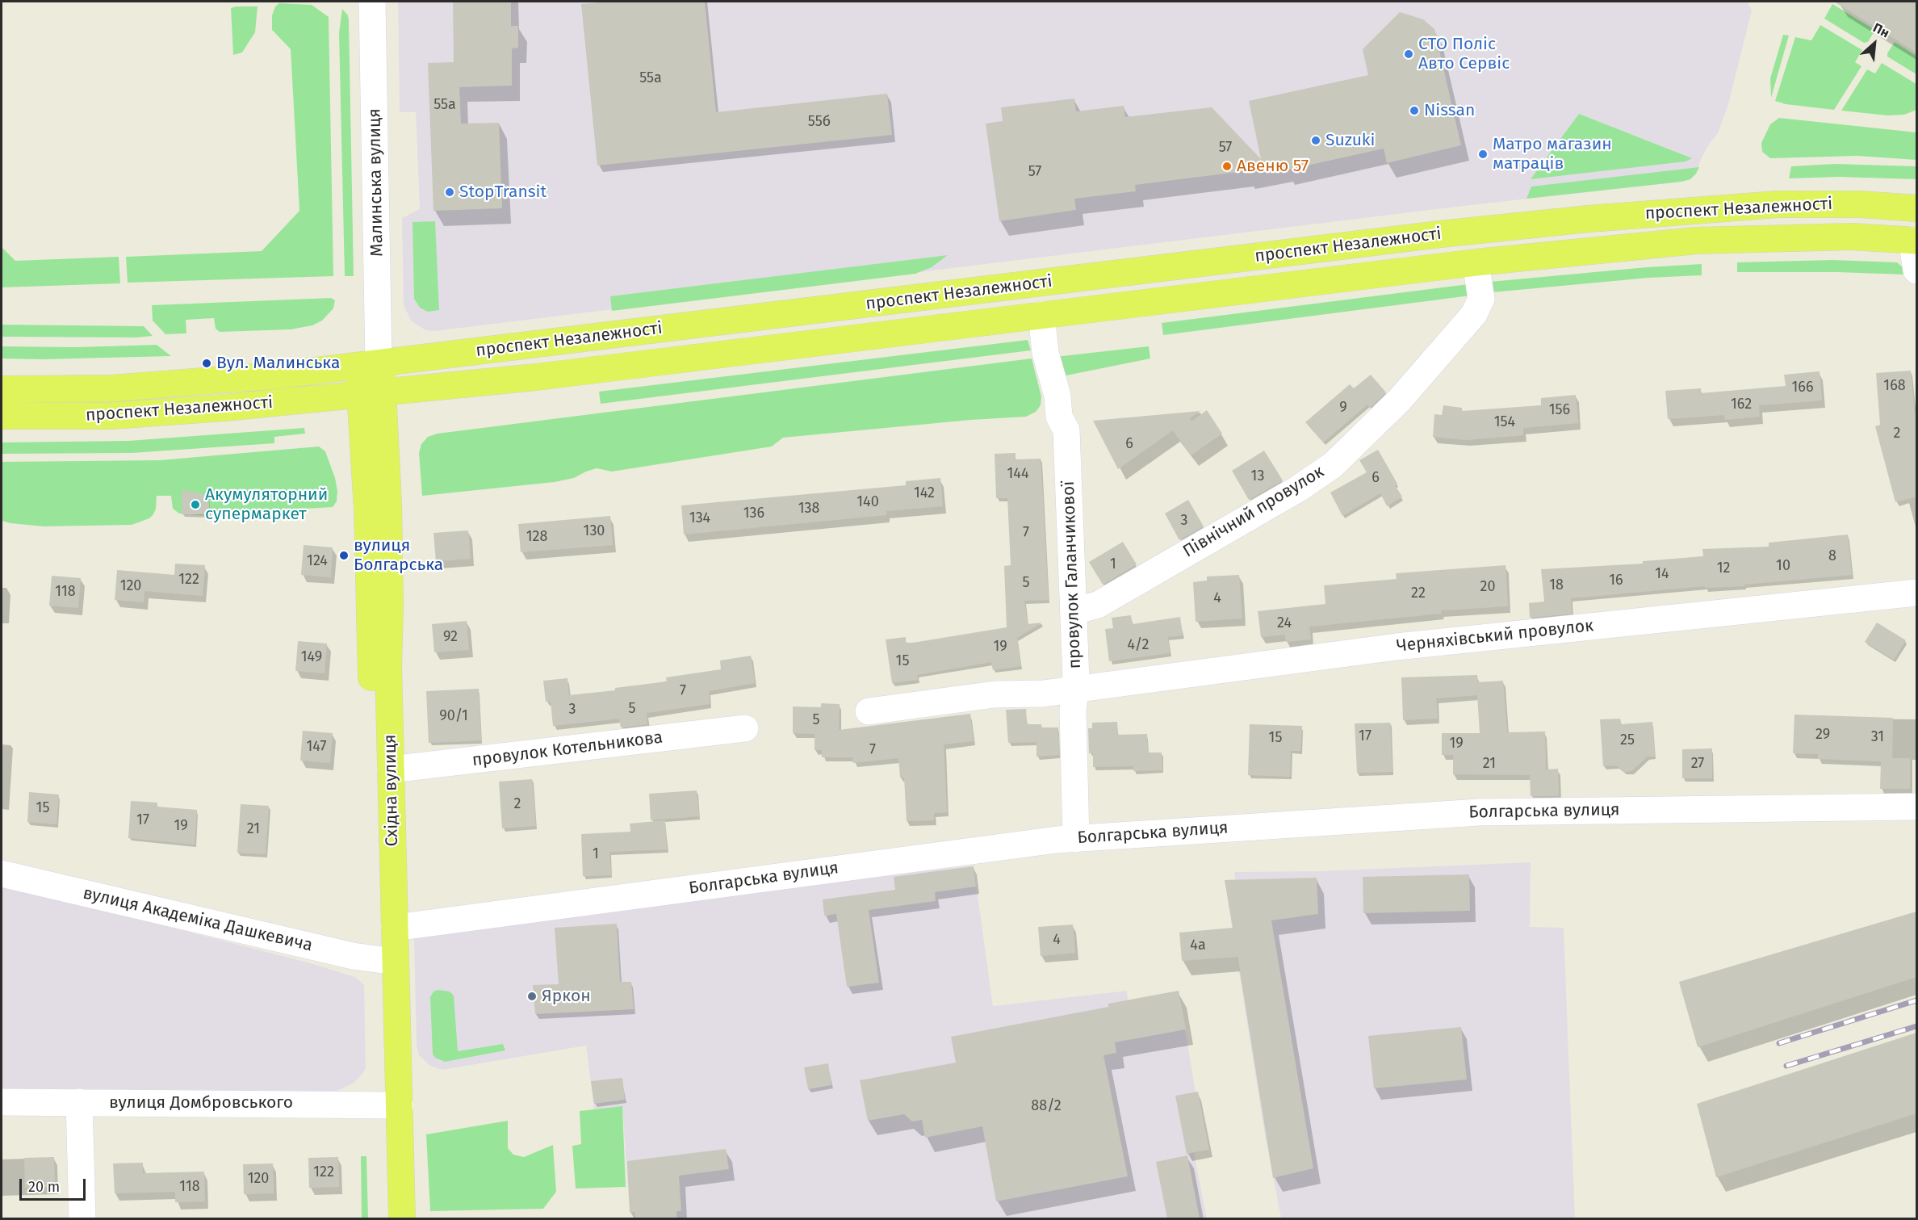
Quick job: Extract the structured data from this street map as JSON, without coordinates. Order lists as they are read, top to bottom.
{
  "streets": {
    "main road": ["проспект Незалежності", "Східна вулиця"],
    "street": [
      "Малинська вулиця",
      "Північний провулок",
      "провулок Галанчикової",
      "Черняхівський провулок",
      "провулок Котельникова",
      "Болгарська вулиця",
      "вулиця Академіка Дашкевича",
      "вулиця Домбровського"
    ]
  },
  "crossings": [
    ["Малинська вулиця", "проспект Незалежності"],
    ["Малинська вулиця", "Східна вулиця"],
    ["проспект Незалежності", "Північний провулок"],
    ["проспект Незалежності", "провулок Галанчикової"],
    ["проспект Незалежності", "Східна вулиця"],
    ["Північний провулок", "провулок Галанчикової"],
    ["провулок Галанчикової", "Черняхівський провулок"],
    ["провулок Галанчикової", "Болгарська вулиця"],
    ["провулок Котельникова", "Східна вулиця"],
    ["Східна вулиця", "Болгарська вулиця"],
    ["Східна вулиця", "вулиця Академіка Дашкевича"],
    ["Східна вулиця", "вулиця Домбровського"]
  ],
  "places": [
    "СТО Поліс Авто Сервіс",
    "Nissan",
    "Suzuki",
    "Матро магазин матраців",
    "Авеню 57",
    "StopTransit",
    "Вул. Малинська",
    "Акумуляторний супермаркет",
    "вулиця Болгарська",
    "Яркон"
  ],
  "house_numbers": [
    "55а",
    "55а",
    "55б",
    "57",
    "57",
    "168",
    "166",
    "162",
    "9",
    "156",
    "154",
    "2",
    "6",
    "144",
    "13",
    "6",
    "142",
    "140",
    "138",
    "136",
    "134",
    "3",
    "130",
    "7",
    "128",
    "8",
    "124",
    "1",
    "10",
    "12",
    "14",
    "122",
    "16",
    "5",
    "18",
    "120",
    "20",
    "118",
    "22",
    "4",
    "24",
    "92",
    "4/2",
    "19",
    "149",
    "15",
    "7",
    "5",
    "3",
    "90/1",
    "5",
    "29",
    "17",
    "31",
    "15",
    "25",
    "19",
    "147",
    "7",
    "21",
    "27",
    "2",
    "15",
    "17",
    "19",
    "21",
    "1",
    "4",
    "4а",
    "88/2",
    "122",
    "120",
    "118"
  ],
  "scale_bar": "20 m",
  "north": "top right"
}
